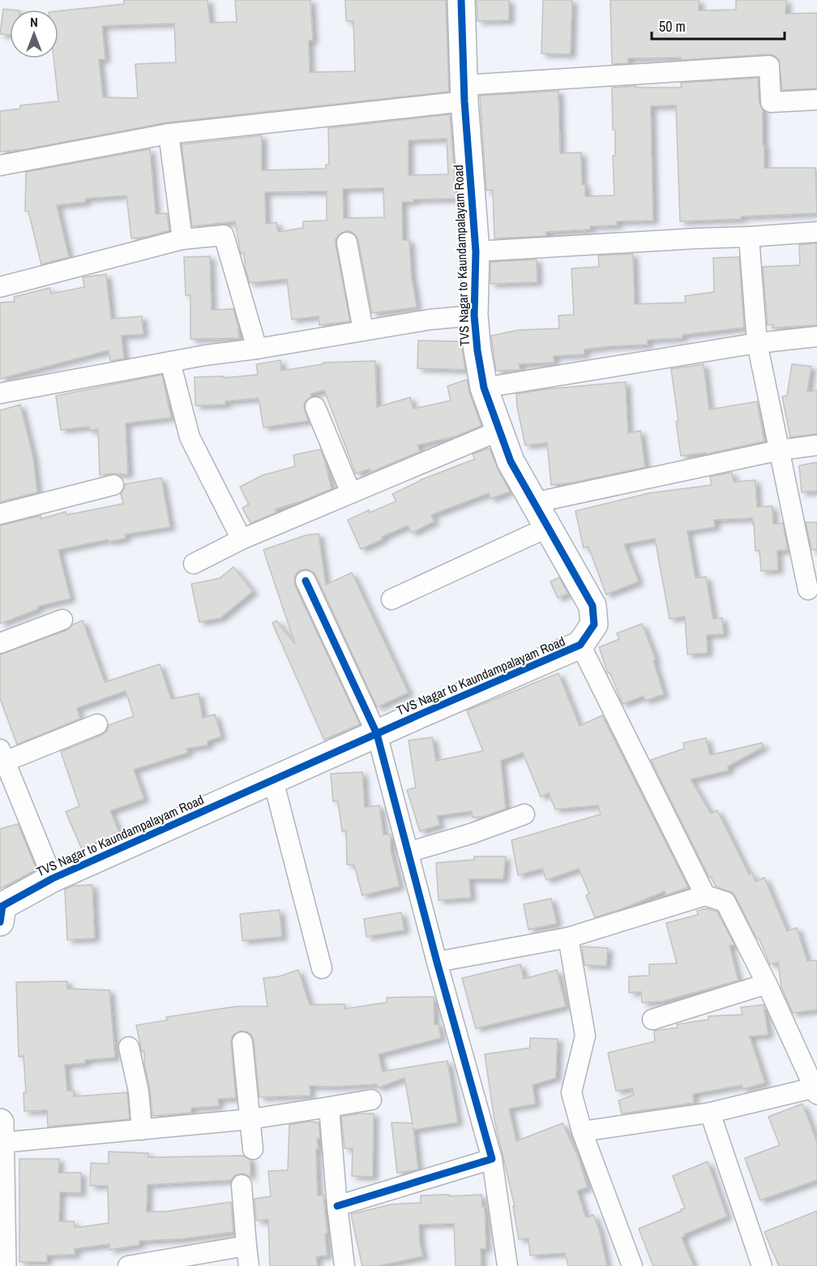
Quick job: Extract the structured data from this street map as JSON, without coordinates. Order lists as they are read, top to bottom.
{
  "streets": {
    "street": ["TVS Nagar to Kaundampalayam Road"]
  },
  "scale_bar": "50 m",
  "north": "top"
}
